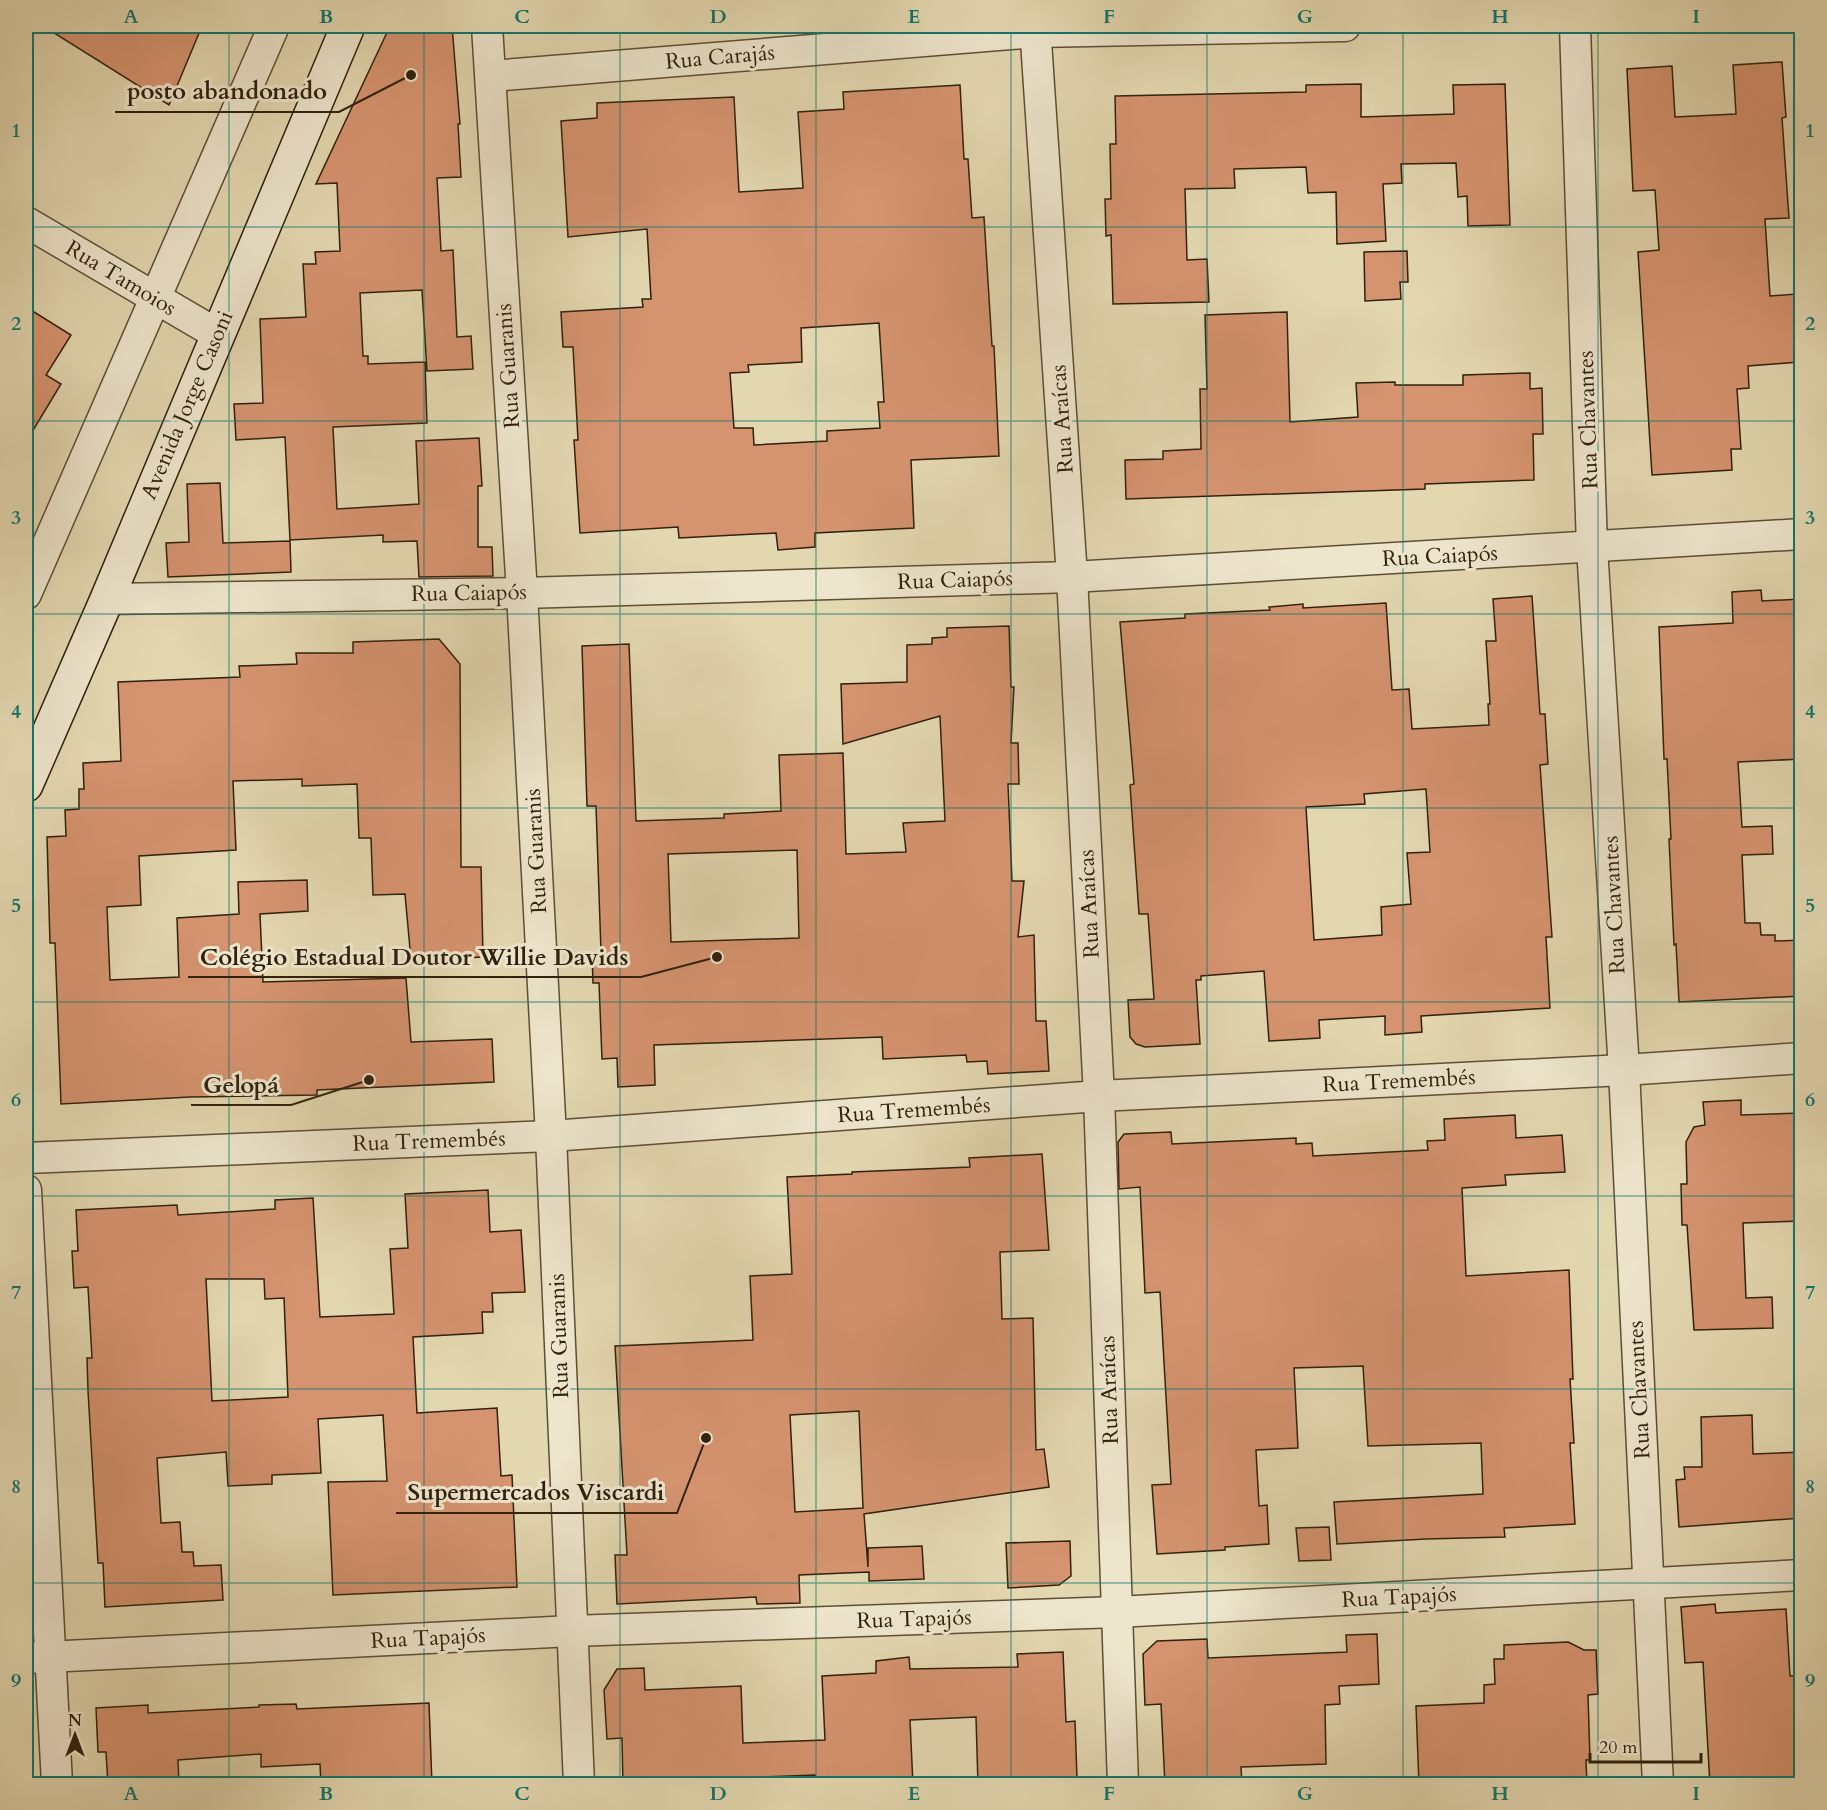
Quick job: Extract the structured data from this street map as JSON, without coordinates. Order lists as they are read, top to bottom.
{
  "streets": {
    "street": [
      "Rua Carajás",
      "Rua Tamoios",
      "Rua Guaranis",
      "Avenida Jorge Casoni",
      "Rua Araícas",
      "Rua Chavantes",
      "Rua Caiapós",
      "Rua Tremembés",
      "Rua Tapajós"
    ]
  },
  "crossings": [
    ["Rua Carajás", "Rua Guaranis"],
    ["Rua Carajás", "Rua Araícas"],
    ["Rua Tamoios", "Avenida Jorge Casoni"],
    ["Rua Guaranis", "Rua Caiapós"],
    ["Rua Guaranis", "Rua Tremembés"],
    ["Rua Guaranis", "Rua Tapajós"],
    ["Avenida Jorge Casoni", "Rua Caiapós"],
    ["Rua Araícas", "Rua Caiapós"],
    ["Rua Araícas", "Rua Tremembés"],
    ["Rua Araícas", "Rua Tapajós"],
    ["Rua Chavantes", "Rua Caiapós"],
    ["Rua Chavantes", "Rua Tremembés"],
    ["Rua Chavantes", "Rua Tapajós"]
  ],
  "places": [
    "posto abandonado",
    "Colégio Estadual Doutor Willie Davids",
    "Gelopá",
    "Supermercados Viscardi"
  ],
  "scale_bar": "20 m",
  "north": "top",
  "grid": {
    "columns": [
      "A",
      "B",
      "C",
      "D",
      "E",
      "F",
      "G",
      "H",
      "I"
    ],
    "rows": [
      "1",
      "2",
      "3",
      "4",
      "5",
      "6",
      "7",
      "8",
      "9"
    ]
  }
}
